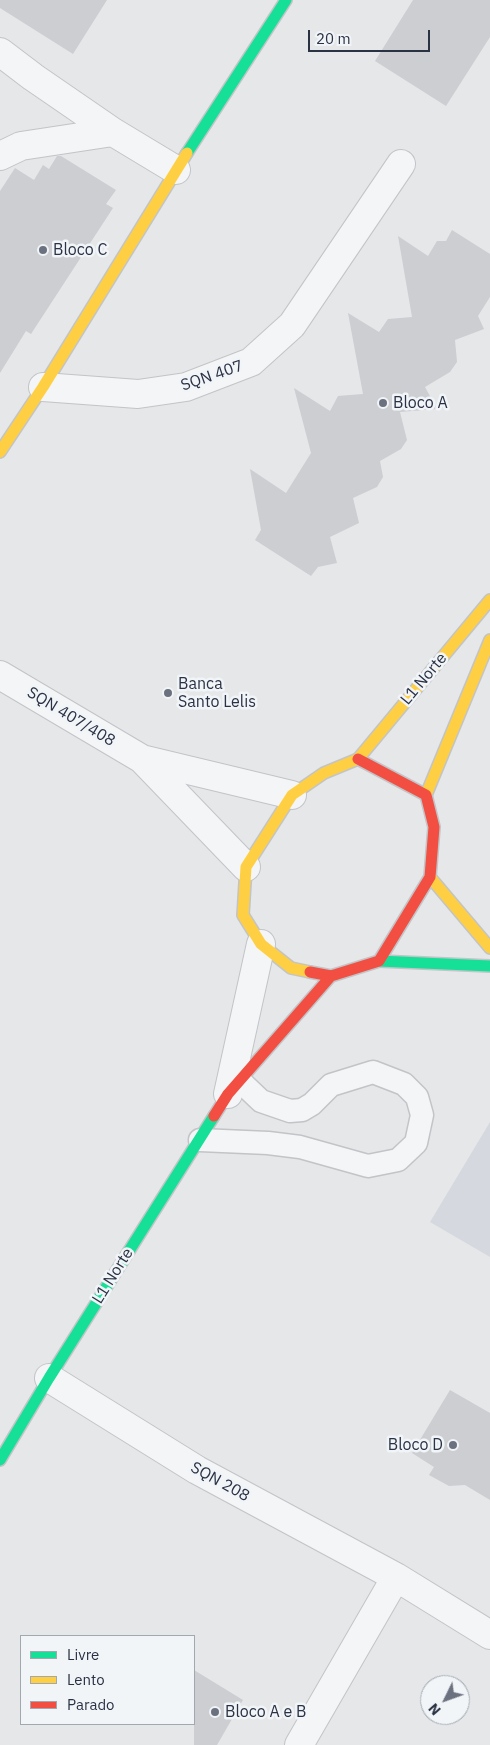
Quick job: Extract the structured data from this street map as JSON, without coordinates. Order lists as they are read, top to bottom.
{
  "streets": {
    "street": [
      "SQN 407",
      "L1 Norte",
      "SQN 407/408",
      "SQN 208"
    ]
  },
  "crossings": [
    ["L1 Norte", "SQN 208"]
  ],
  "places": [
    "Bloco C",
    "Bloco A",
    "Banca Santo Lelis",
    "Bloco D",
    "Bloco A e B"
  ],
  "legend": ["Livre", "Lento", "Parado"],
  "scale_bar": "20 m",
  "north": "bottom left"
}
